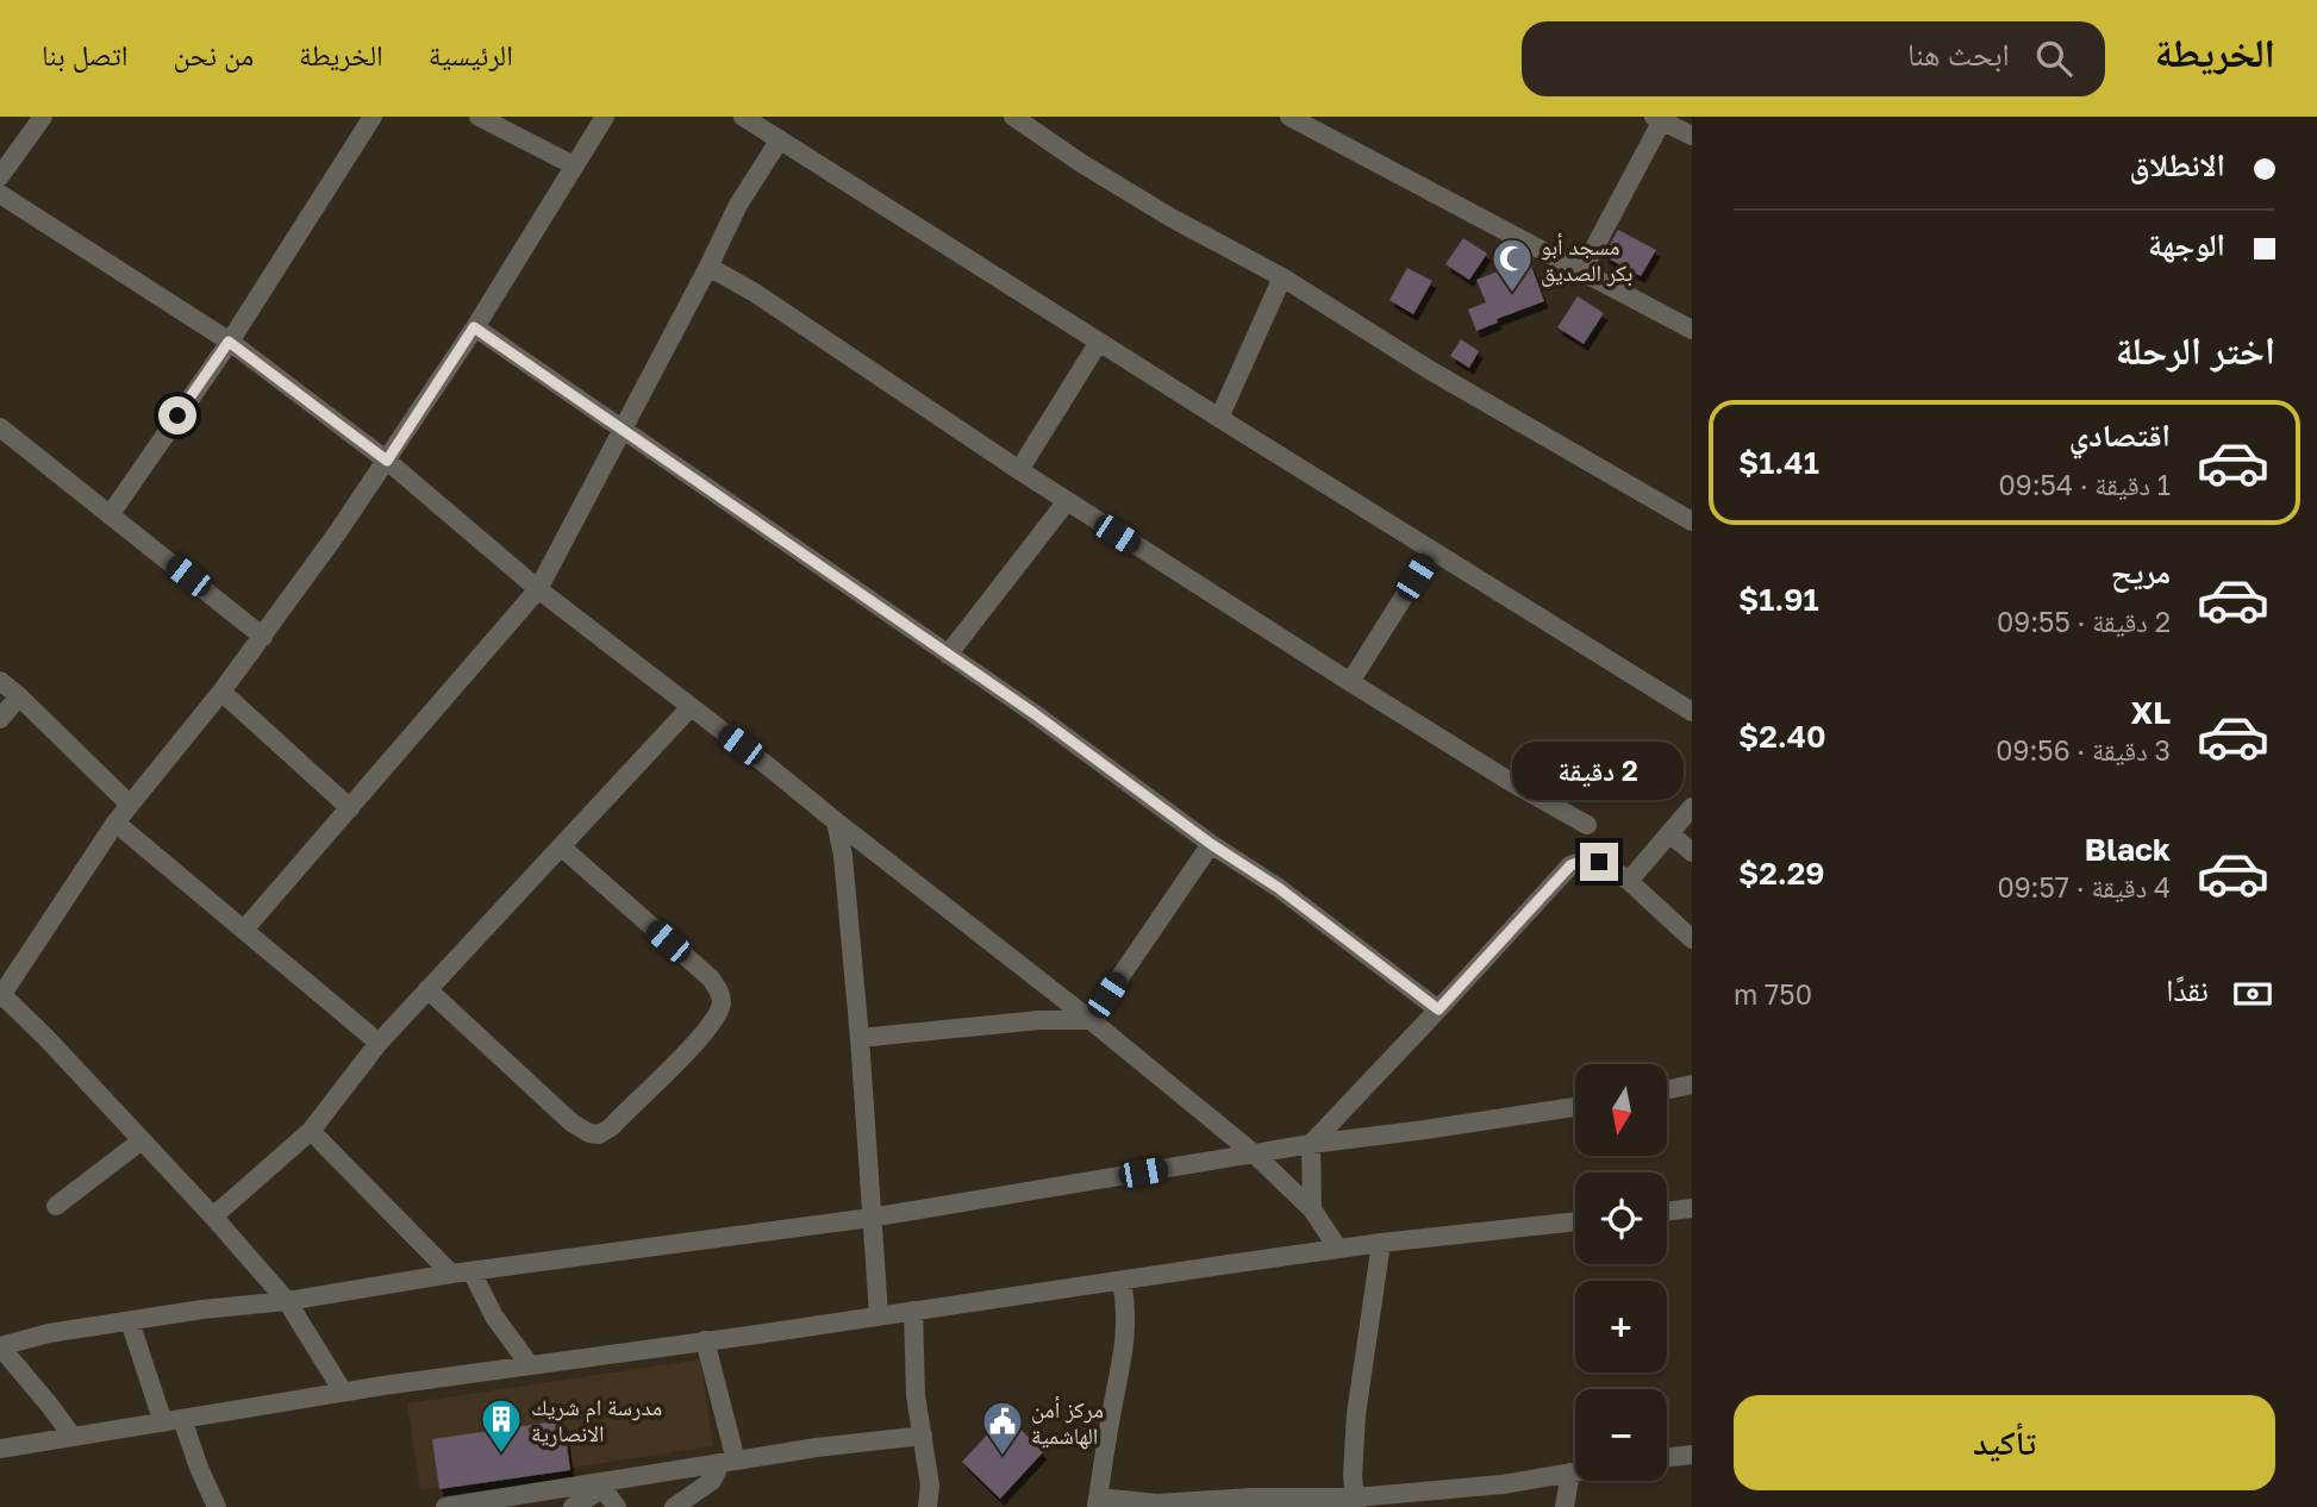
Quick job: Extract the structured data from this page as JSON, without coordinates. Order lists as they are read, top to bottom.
{
  "places": {
    "mosque": ["مسجد أبو بكر الصديق"],
    "building": ["مدرسة ام شريك الانصارية"],
    "public building": ["مركز أمن الهاشمية"]
  },
  "north": "bottom",
  "page": {
    "header": "الخريطة",
    "search": "ابحث هنا",
    "nav": [
      "الرئيسية",
      "الخريطة",
      "من نحن",
      "اتصل بنا"
    ],
    "banner": ["الانطلاق", "الوجهة"],
    "heading": "اختر الرحلة",
    "list": [
      {
        "name": "اقتصادي",
        "note": "1 دقيقة · 09:54",
        "value": "$1.41"
      },
      {
        "name": "مريح",
        "note": "2 دقيقة · 09:55",
        "value": "$1.91"
      },
      {
        "name": "XL",
        "note": "3 دقيقة · 09:56",
        "value": "$2.40"
      },
      {
        "name": "Black",
        "note": "4 دقيقة · 09:57",
        "value": "$2.29"
      }
    ],
    "bubble": "2 دقيقة",
    "pay": ["نقدًا", "750 m"],
    "map_buttons": ["+", "−"],
    "buttons": "تأكيد"
  }
}
